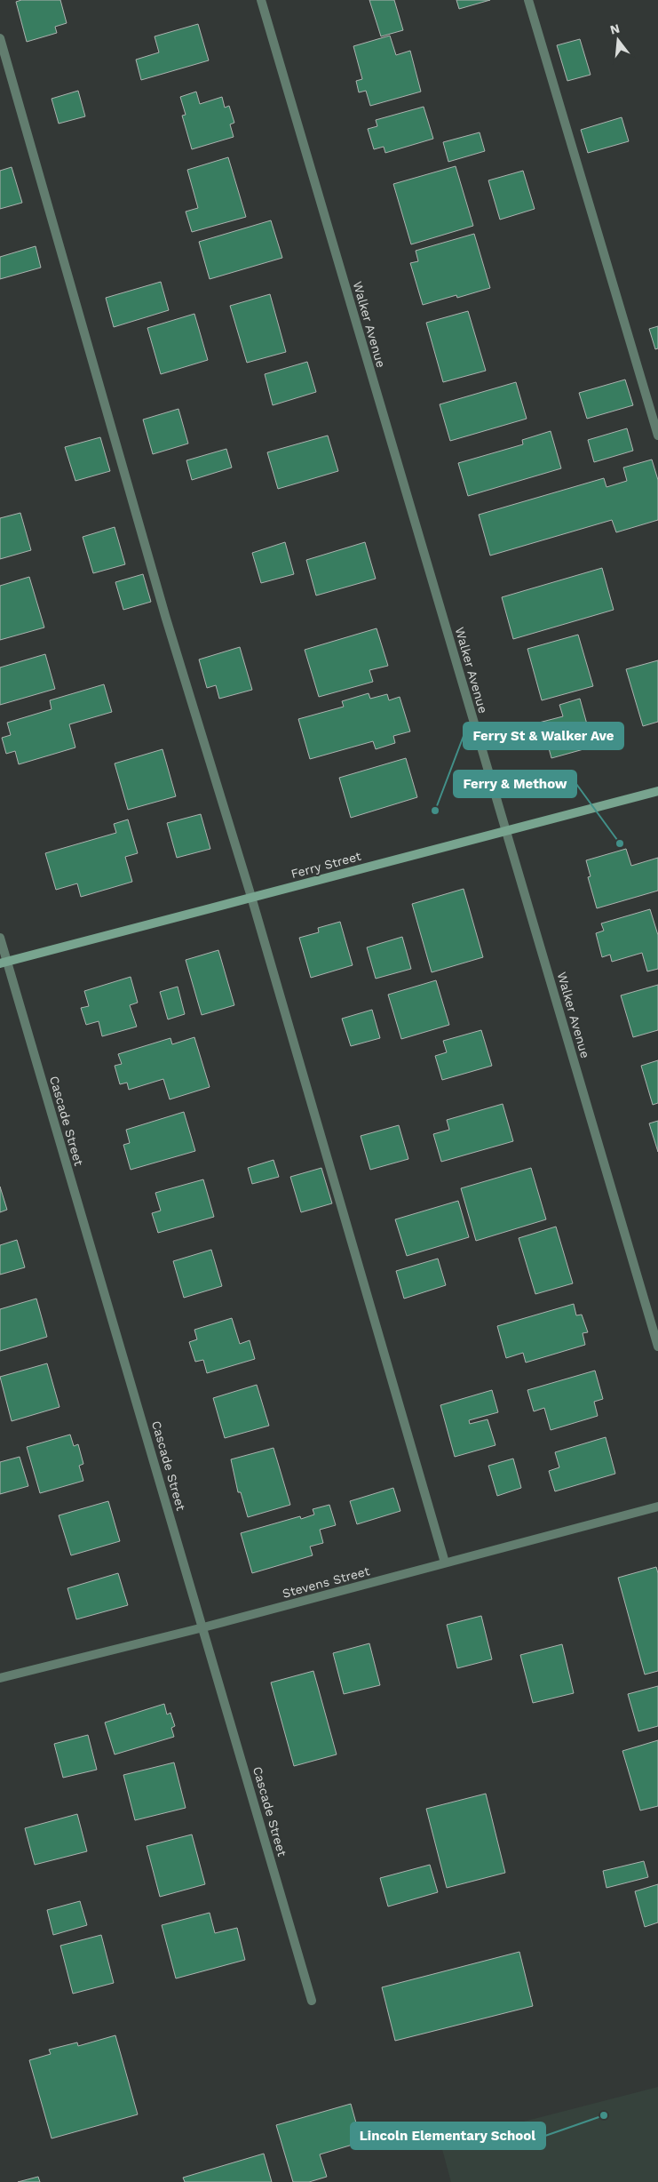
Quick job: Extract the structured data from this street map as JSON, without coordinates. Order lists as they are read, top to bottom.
{
  "streets": {
    "main road": ["Ferry Street"],
    "street": ["Walker Avenue", "Cascade Street", "Stevens Street"]
  },
  "crossings": [
    ["Walker Avenue", "Ferry Street"],
    ["Ferry Street", "Cascade Street"],
    ["Cascade Street", "Stevens Street"]
  ],
  "places": ["Ferry St & Walker Ave", "Ferry & Methow", "Lincoln Elementary School"],
  "north": "top"
}
